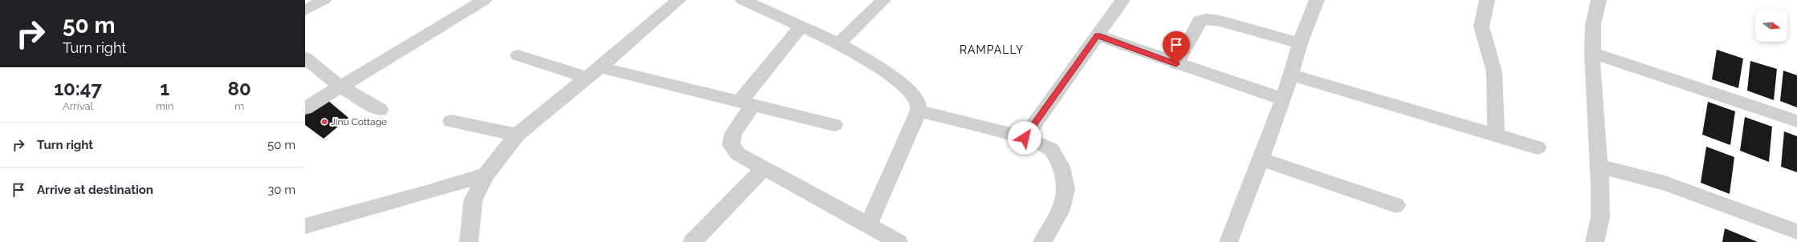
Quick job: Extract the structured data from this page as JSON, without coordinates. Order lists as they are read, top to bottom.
{
  "districts": ["RAMPALLY"],
  "places": ["Jinu Cottage"],
  "north": "right",
  "page": {
    "turn": ["50 m", "Turn right"],
    "eta": [
      "10:47",
      "Arrival",
      "1",
      "min",
      "80",
      "m"
    ],
    "list": [
      {
        "name": "Turn right",
        "value": "50 m"
      },
      {
        "name": "Arrive at destination",
        "value": "30 m"
      }
    ]
  }
}
